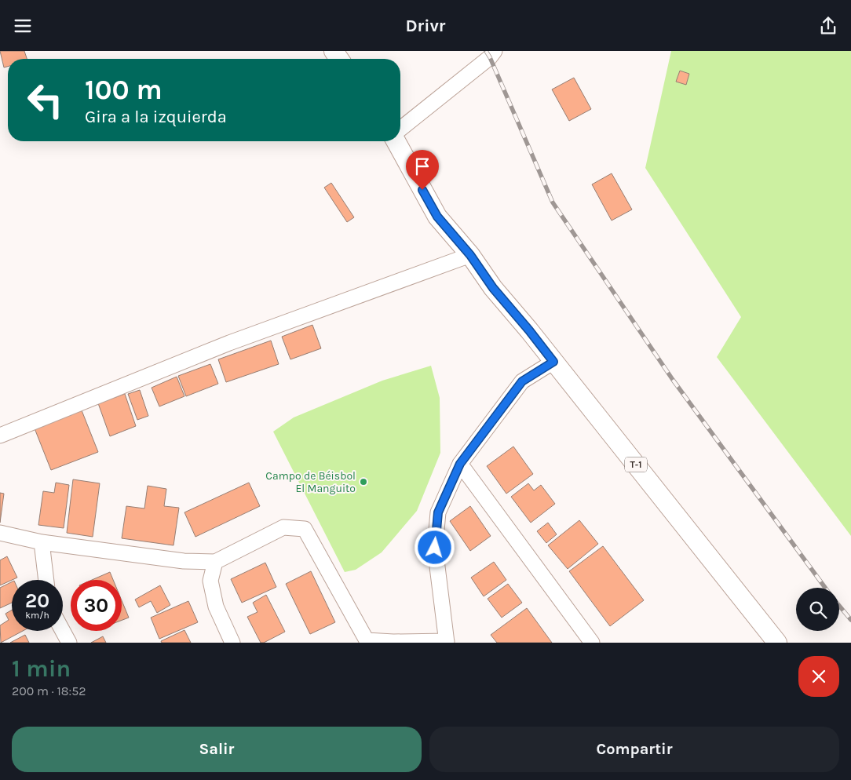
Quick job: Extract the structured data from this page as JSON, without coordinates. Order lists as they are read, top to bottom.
{
  "streets": {
    "main road": ["T-1"]
  },
  "places": ["Campo de Béisbol El Manguito"],
  "page": {
    "header": "Drivr",
    "turn": ["100 m", "Gira a la izquierda"],
    "speed": "20 km/h",
    "limit": "30",
    "heading": ["1 min", "200 m · 18:52"],
    "buttons": ["Salir", "Compartir"]
  }
}
